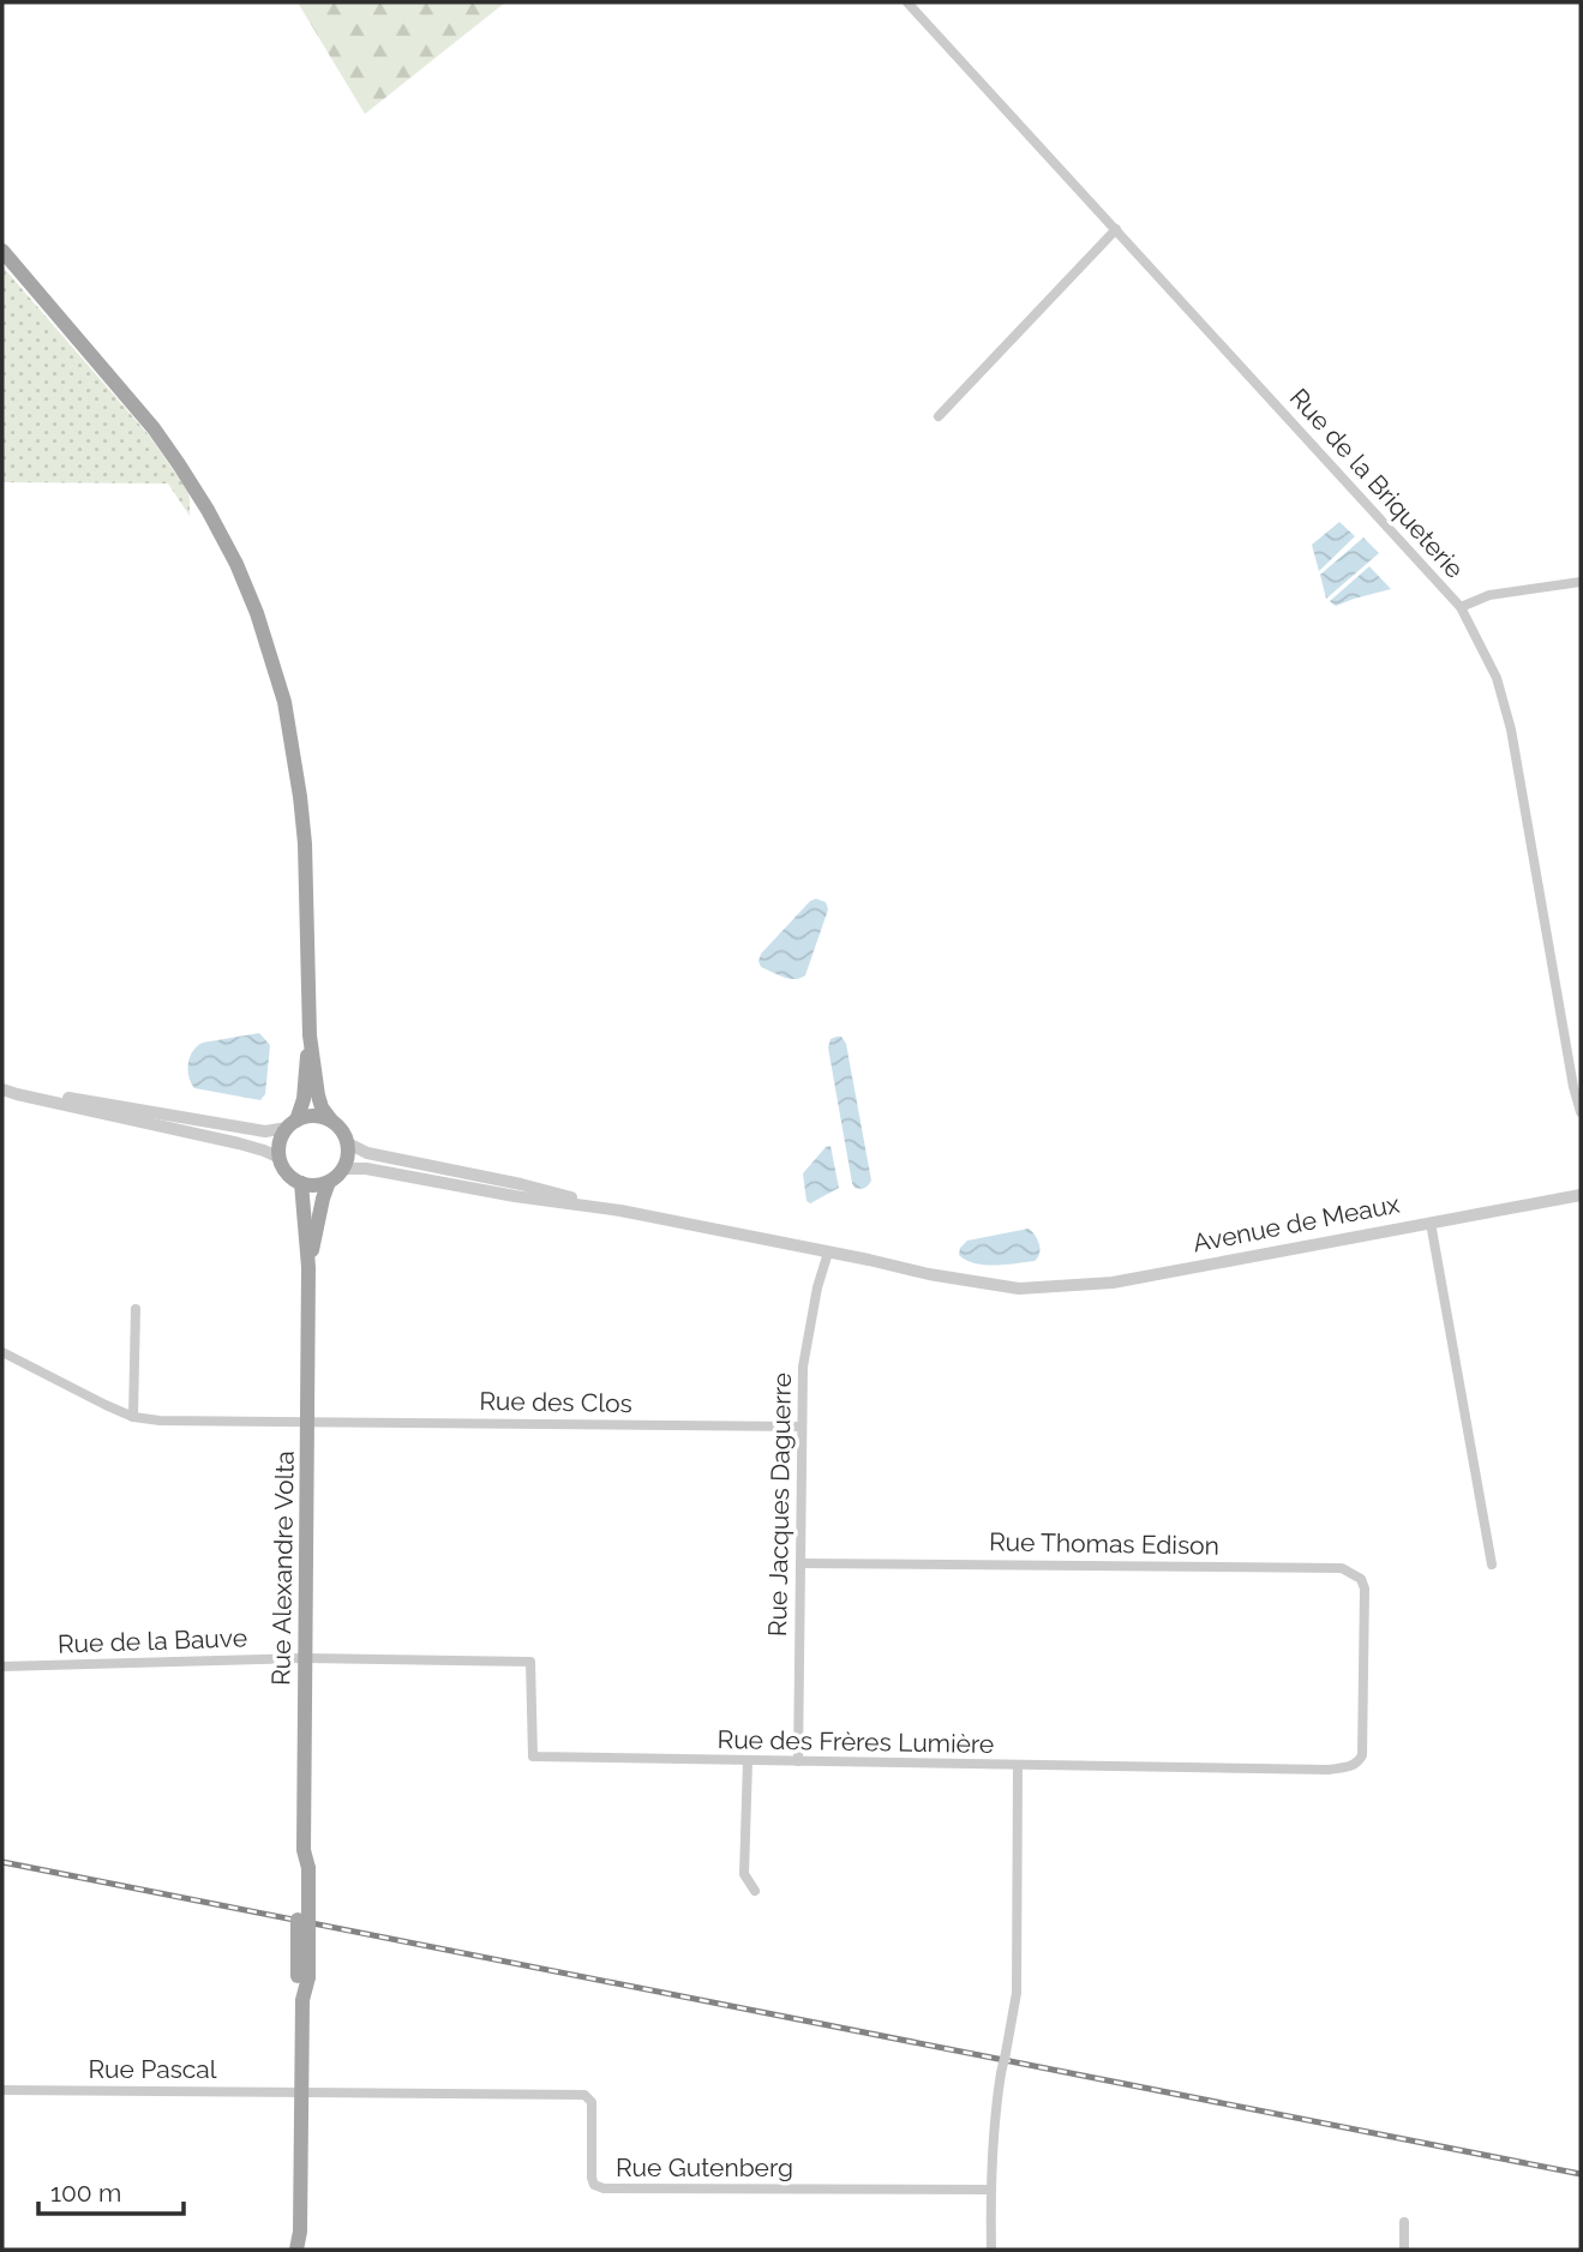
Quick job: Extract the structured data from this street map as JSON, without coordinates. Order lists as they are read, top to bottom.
{
  "streets": {
    "main road": ["Rue Alexandre Volta"],
    "street": [
      "Rue de la Briqueterie",
      "Avenue de Meaux",
      "Rue des Clos",
      "Rue Jacques Daguerre",
      "Rue Thomas Edison",
      "Rue de la Bauve",
      "Rue des Frères Lumière",
      "Rue Pascal",
      "Rue Gutenberg"
    ]
  },
  "crossings": [
    ["Avenue de Meaux", "Rue Jacques Daguerre"],
    ["Rue des Clos", "Rue Jacques Daguerre"],
    ["Rue des Clos", "Rue Alexandre Volta"],
    ["Rue Jacques Daguerre", "Rue Thomas Edison"],
    ["Rue Jacques Daguerre", "Rue des Frères Lumière"],
    ["Rue Thomas Edison", "Rue des Frères Lumière"],
    ["Rue Alexandre Volta", "Rue de la Bauve"],
    ["Rue Alexandre Volta", "Rue des Frères Lumière"],
    ["Rue Alexandre Volta", "Rue Pascal"],
    ["Rue Alexandre Volta", "Rue Gutenberg"],
    ["Rue de la Bauve", "Rue des Frères Lumière"],
    ["Rue Pascal", "Rue Gutenberg"]
  ],
  "scale_bar": "100 m"
}
